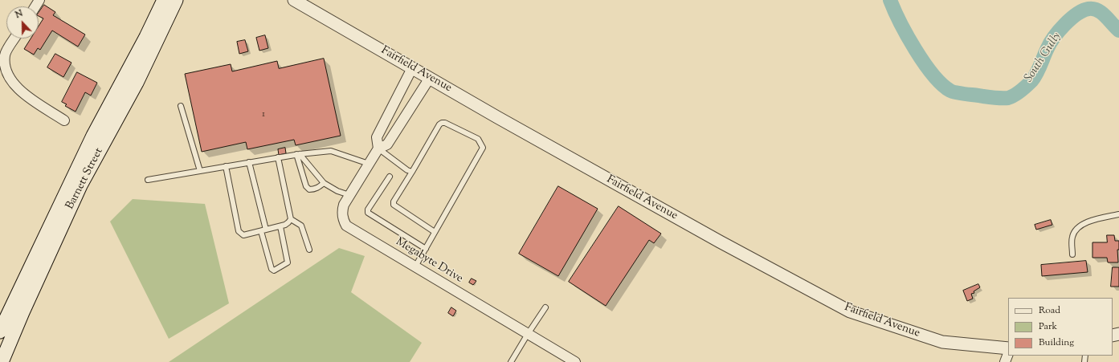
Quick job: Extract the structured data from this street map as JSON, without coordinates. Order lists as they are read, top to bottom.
{
  "streets": {
    "main road": ["Barnett Street"],
    "street": ["Fairfield Avenue", "Megabyte Drive"]
  },
  "crossings": [
    ["Fairfield Avenue", "Megabyte Drive"]
  ],
  "water": ["South Gully"],
  "house_numbers": ["1"],
  "legend": ["Road", "Park", "Building"],
  "north": "top"
}
